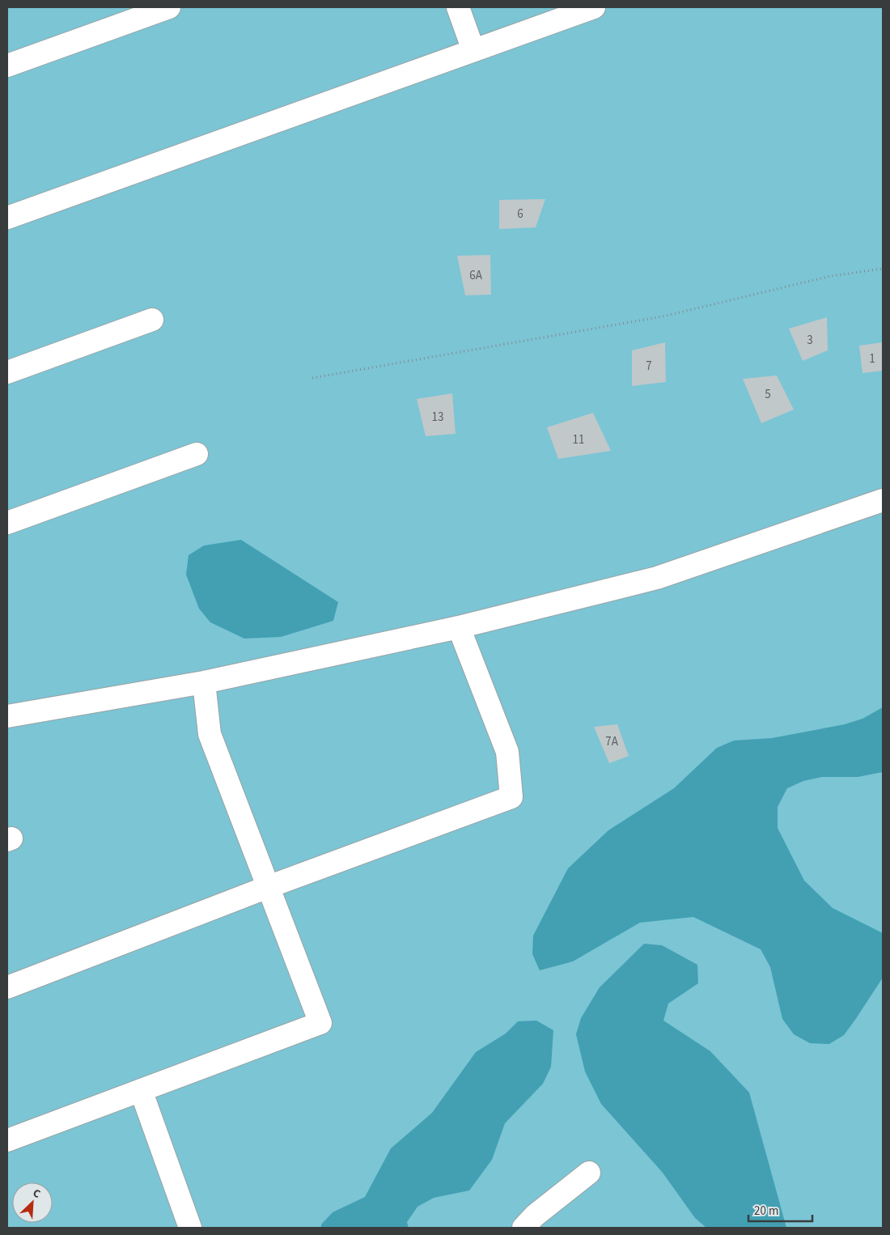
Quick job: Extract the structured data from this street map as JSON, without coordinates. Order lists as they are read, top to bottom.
{
  "house_numbers": [
    "6",
    "6А",
    "3",
    "1",
    "7",
    "5",
    "13",
    "11",
    "7А"
  ],
  "scale_bar": "20 m",
  "north": "top right"
}
